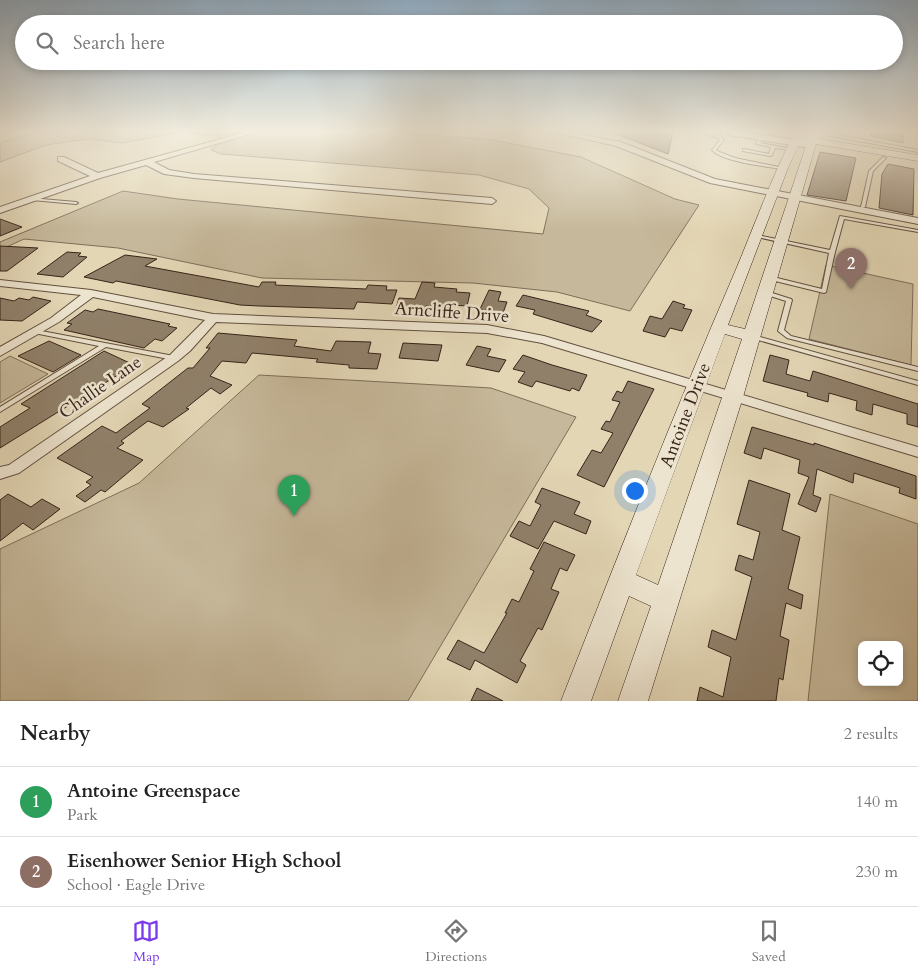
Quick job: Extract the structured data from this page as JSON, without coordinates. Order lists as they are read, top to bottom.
{
  "streets": {
    "main road": ["Antoine Drive"],
    "street": ["Arncliffe Drive", "Challie Lane"]
  },
  "crossings": [
    ["Arncliffe Drive", "Challie Lane"],
    ["Arncliffe Drive", "Antoine Drive"]
  ],
  "page": {
    "search": "Search here",
    "pins": ["2", "1"],
    "heading": ["Nearby", "2 results"],
    "list": [
      {
        "mark": "1",
        "name": "Antoine Greenspace",
        "note": "Park",
        "value": "140 m"
      },
      {
        "mark": "2",
        "name": "Eisenhower Senior High School",
        "note": "School · Eagle Drive",
        "value": "230 m"
      }
    ],
    "nav": ["Map", "Directions", "Saved"]
  }
}
